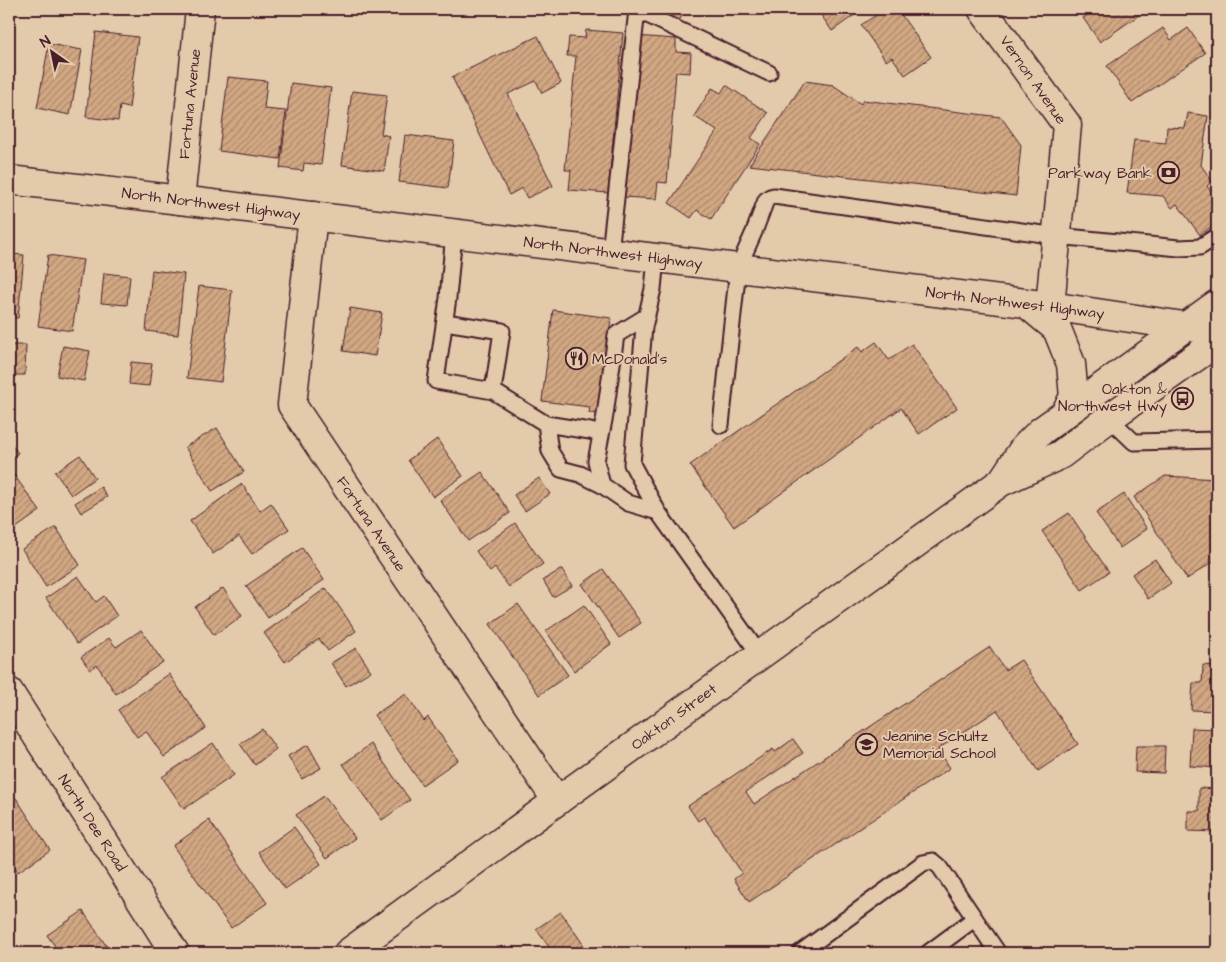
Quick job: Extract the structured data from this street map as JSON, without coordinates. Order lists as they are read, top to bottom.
{
  "streets": {
    "main road": [
      "Vernon Avenue",
      "Fortuna Avenue",
      "North Northwest Highway",
      "Oakton Street",
      "North Dee Road"
    ]
  },
  "crossings": [
    ["Vernon Avenue", "North Northwest Highway"],
    ["Fortuna Avenue", "North Northwest Highway"],
    ["Fortuna Avenue", "Oakton Street"],
    ["North Northwest Highway", "Oakton Street"]
  ],
  "places": {
    "bank": ["Parkway Bank"],
    "restaurant": ["McDonald's"],
    "bus stop": ["Oakton & Northwest Hwy"],
    "school or university": ["Jeanine Schultz Memorial School"]
  },
  "north": "top left"
}
